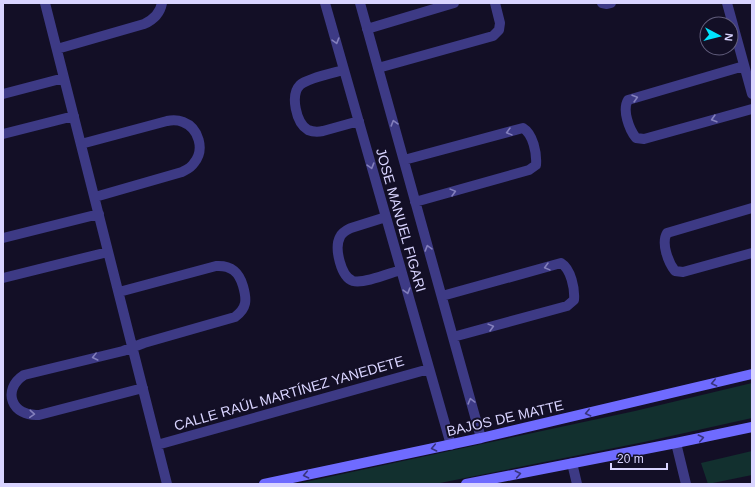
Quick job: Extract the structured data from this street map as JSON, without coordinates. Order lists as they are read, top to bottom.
{
  "streets": {
    "main road": ["BAJOS DE MATTE"],
    "street": ["JOSE MANUEL FIGARI", "CALLE RAÚL MARTÍNEZ YANEDETE"]
  },
  "crossings": [
    ["JOSE MANUEL FIGARI", "CALLE RAÚL MARTÍNEZ YANEDETE"],
    ["JOSE MANUEL FIGARI", "BAJOS DE MATTE"]
  ],
  "scale_bar": "20 m",
  "north": "right"
}
